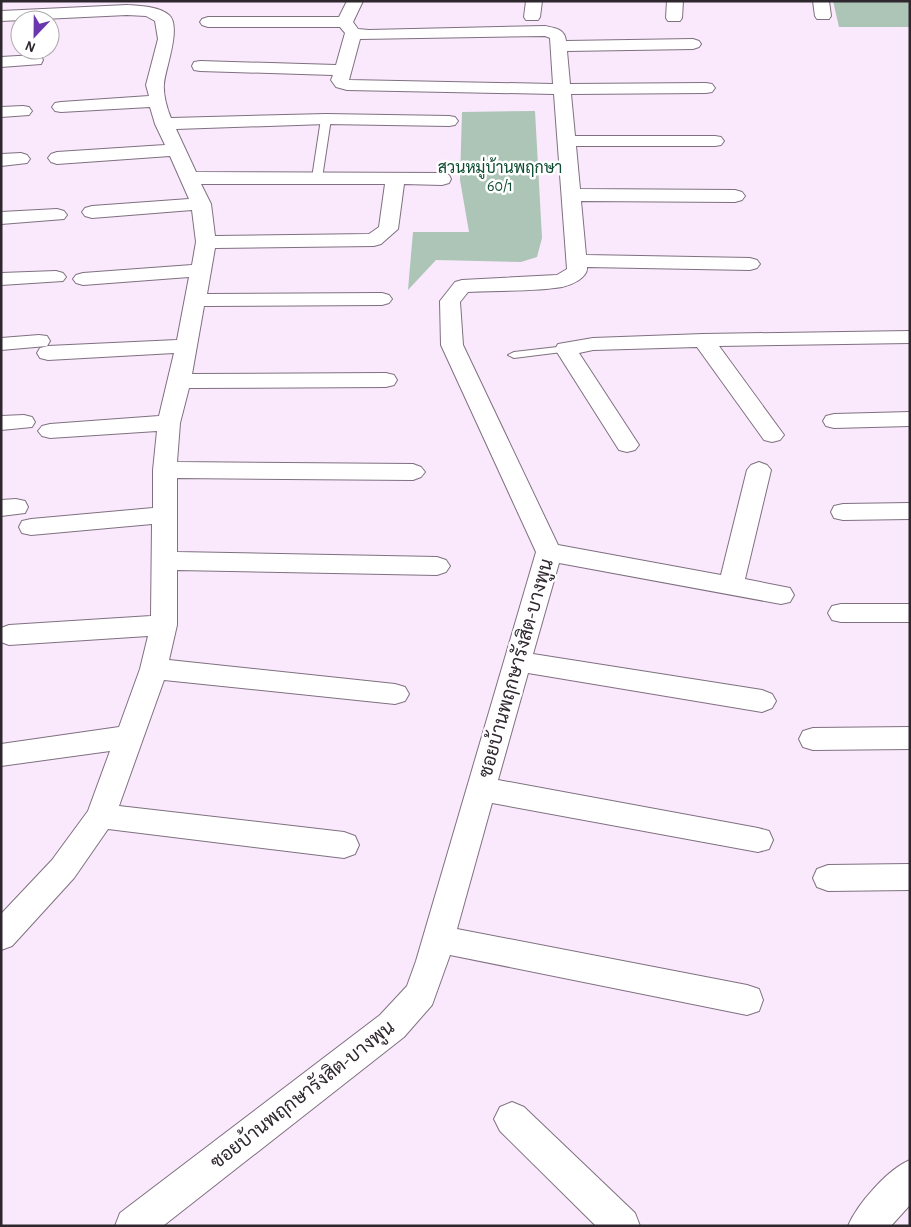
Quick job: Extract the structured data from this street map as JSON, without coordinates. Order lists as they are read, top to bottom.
{
  "streets": {
    "street": ["ซอยบ้านพฤกษารังสิต-บางพูน"]
  },
  "parks": ["สวนหมู่บ้านพฤกษา 60/1"],
  "north": "bottom"
}
